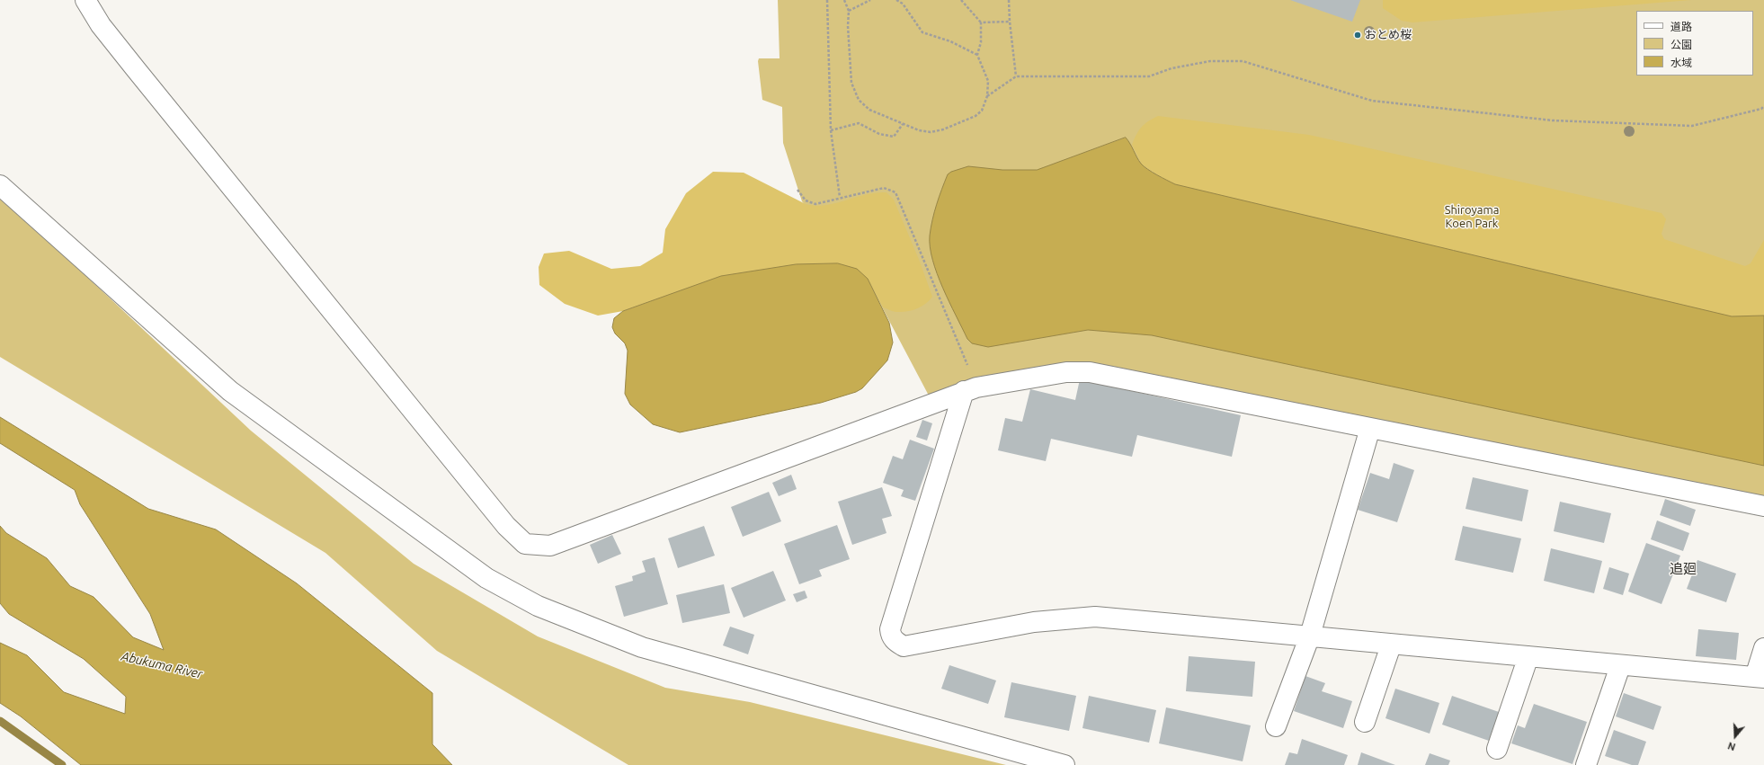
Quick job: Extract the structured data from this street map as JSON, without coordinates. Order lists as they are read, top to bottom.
{
  "districts": ["追廻"],
  "water": ["Abukuma River"],
  "parks": ["Shiroyama Koen Park"],
  "places": ["おとめ桜"],
  "legend": ["道路", "公園", "水域"],
  "north": "bottom"
}
